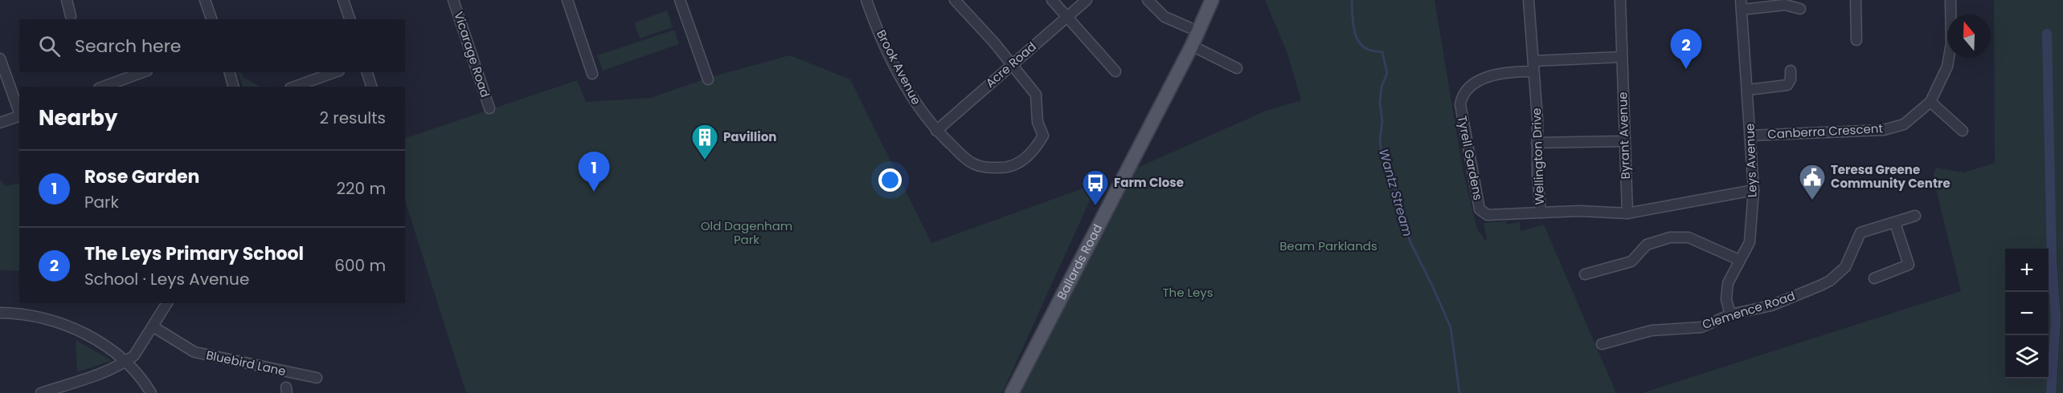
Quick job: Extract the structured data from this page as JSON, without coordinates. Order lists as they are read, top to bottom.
{
  "streets": {
    "main road": ["Ballards Road"],
    "street": [
      "Vicarage Road",
      "Acre Road",
      "Brook Avenue",
      "Canberra Crescent",
      "Byrant Avenue",
      "Wellington Drive",
      "Tyrell Gardens",
      "Leys Avenue",
      "Clemence Road",
      "Bluebird Lane"
    ]
  },
  "crossings": [
    ["Acre Road", "Brook Avenue"],
    ["Canberra Crescent", "Leys Avenue"],
    ["Byrant Avenue", "Wellington Drive"],
    ["Wellington Drive", "Tyrell Gardens"],
    ["Wellington Drive", "Leys Avenue"],
    ["Leys Avenue", "Clemence Road"]
  ],
  "water": ["Wantz Stream"],
  "parks": ["Old Dagenham Park", "Beam Parklands", "The Leys"],
  "places": {
    "building": ["Pavillion"],
    "public building": ["Teresa Greene Community Centre"],
    "bus stop": ["Farm Close"]
  },
  "north": "top",
  "page": {
    "search": "Search here",
    "pins": ["2", "1"],
    "heading": ["Nearby", "2 results"],
    "list": [
      {
        "mark": "1",
        "name": "Rose Garden",
        "note": "Park",
        "value": "220 m"
      },
      {
        "mark": "2",
        "name": "The Leys Primary School",
        "note": "School · Leys Avenue",
        "value": "600 m"
      }
    ],
    "map_buttons": ["+", "−"]
  }
}
